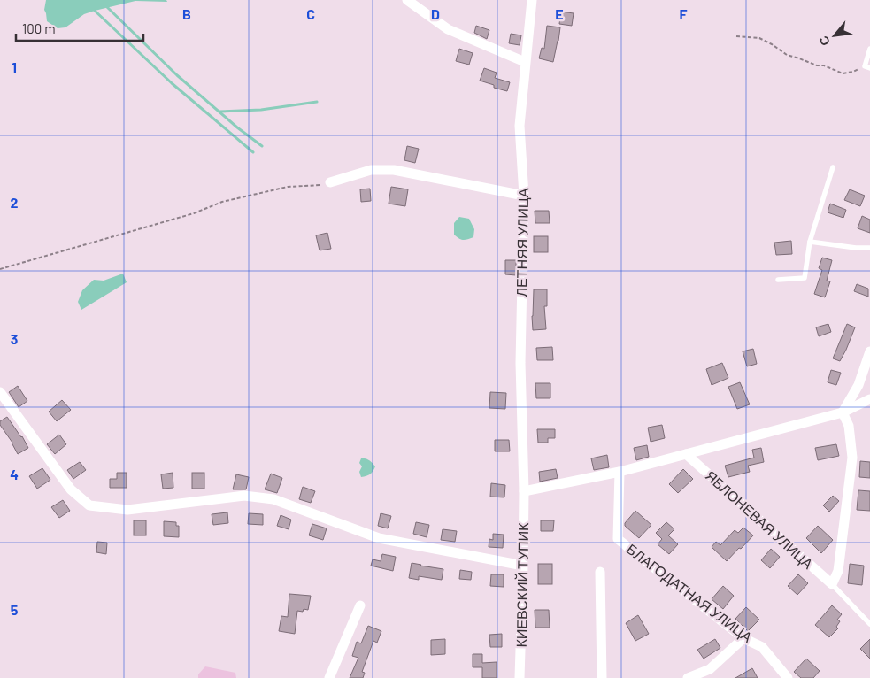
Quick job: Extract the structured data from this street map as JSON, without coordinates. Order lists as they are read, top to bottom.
{
  "streets": {
    "street": [
      "ЛЕТНЯЯ УЛИЦА",
      "ЯБЛОНЕВАЯ УЛИЦА",
      "КИЕВСКИЙ ТУПИК",
      "БЛАГОДАТНАЯ УЛИЦА"
    ]
  },
  "crossings": [
    ["ЛЕТНЯЯ УЛИЦА", "КИЕВСКИЙ ТУПИК"]
  ],
  "scale_bar": "100 m",
  "north": "bottom left",
  "grid": {
    "columns": [
      "B",
      "C",
      "D",
      "E",
      "F"
    ],
    "rows": [
      "1",
      "2",
      "3",
      "4",
      "5"
    ]
  }
}
